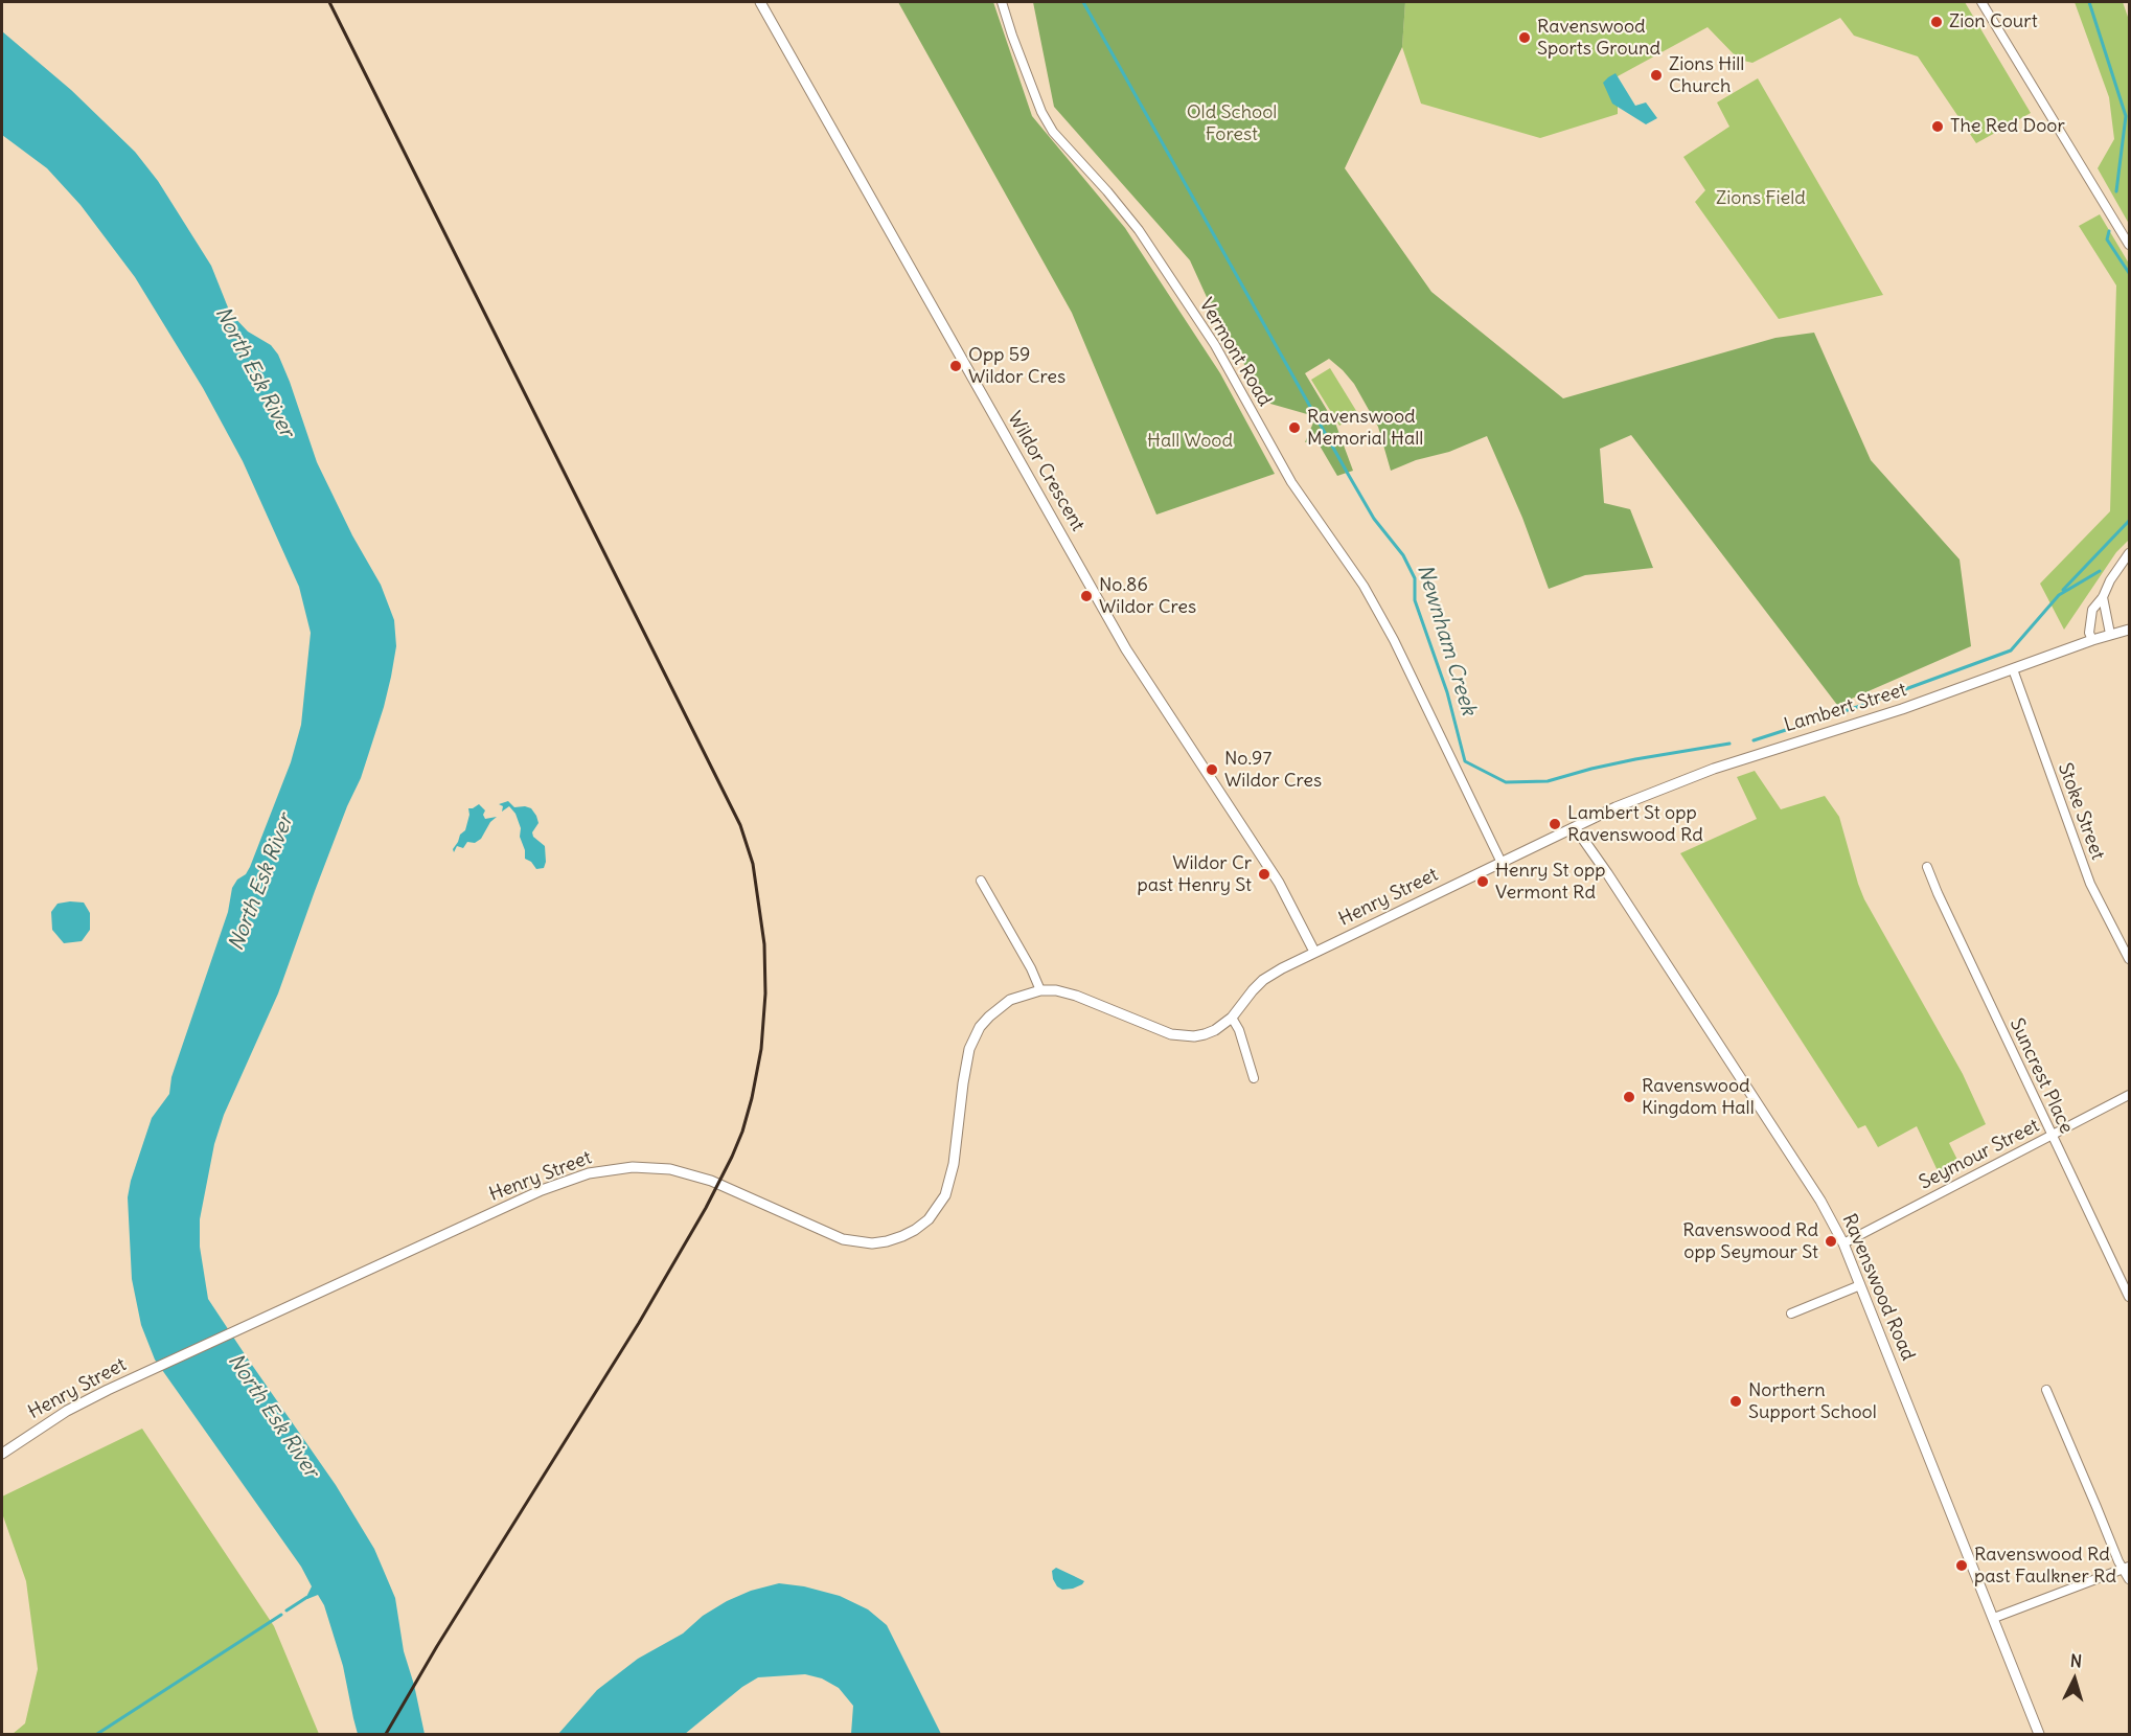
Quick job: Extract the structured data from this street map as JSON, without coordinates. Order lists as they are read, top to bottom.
{
  "streets": {
    "street": [
      "Vermont Road",
      "Wildor Crescent",
      "Lambert Street",
      "Stoke Street",
      "Henry Street",
      "Suncrest Place",
      "Seymour Street",
      "Ravenswood Road"
    ]
  },
  "crossings": [
    ["Vermont Road", "Henry Street"],
    ["Wildor Crescent", "Henry Street"],
    ["Lambert Street", "Stoke Street"],
    ["Lambert Street", "Henry Street"],
    ["Lambert Street", "Ravenswood Road"],
    ["Henry Street", "Ravenswood Road"],
    ["Suncrest Place", "Seymour Street"],
    ["Seymour Street", "Ravenswood Road"]
  ],
  "water": ["North Esk River", "Newnham Creek"],
  "parks": ["Old School Forest", "Zions Field", "Hall Wood"],
  "places": [
    "Zion Court",
    "Ravenswood Sports Ground",
    "Zions Hill Church",
    "The Red Door",
    "Opp 59 Wildor Cres",
    "Ravenswood Memorial Hall",
    "No.86 Wildor Cres",
    "No.97 Wildor Cres",
    "Lambert St opp Ravenswood Rd",
    "Wildor Cr past Henry St",
    "Henry St opp Vermont Rd",
    "Ravenswood Kingdom Hall",
    "Ravenswood Rd opp Seymour St",
    "Northern Support School",
    "Ravenswood Rd past Faulkner Rd"
  ],
  "north": "top"
}
